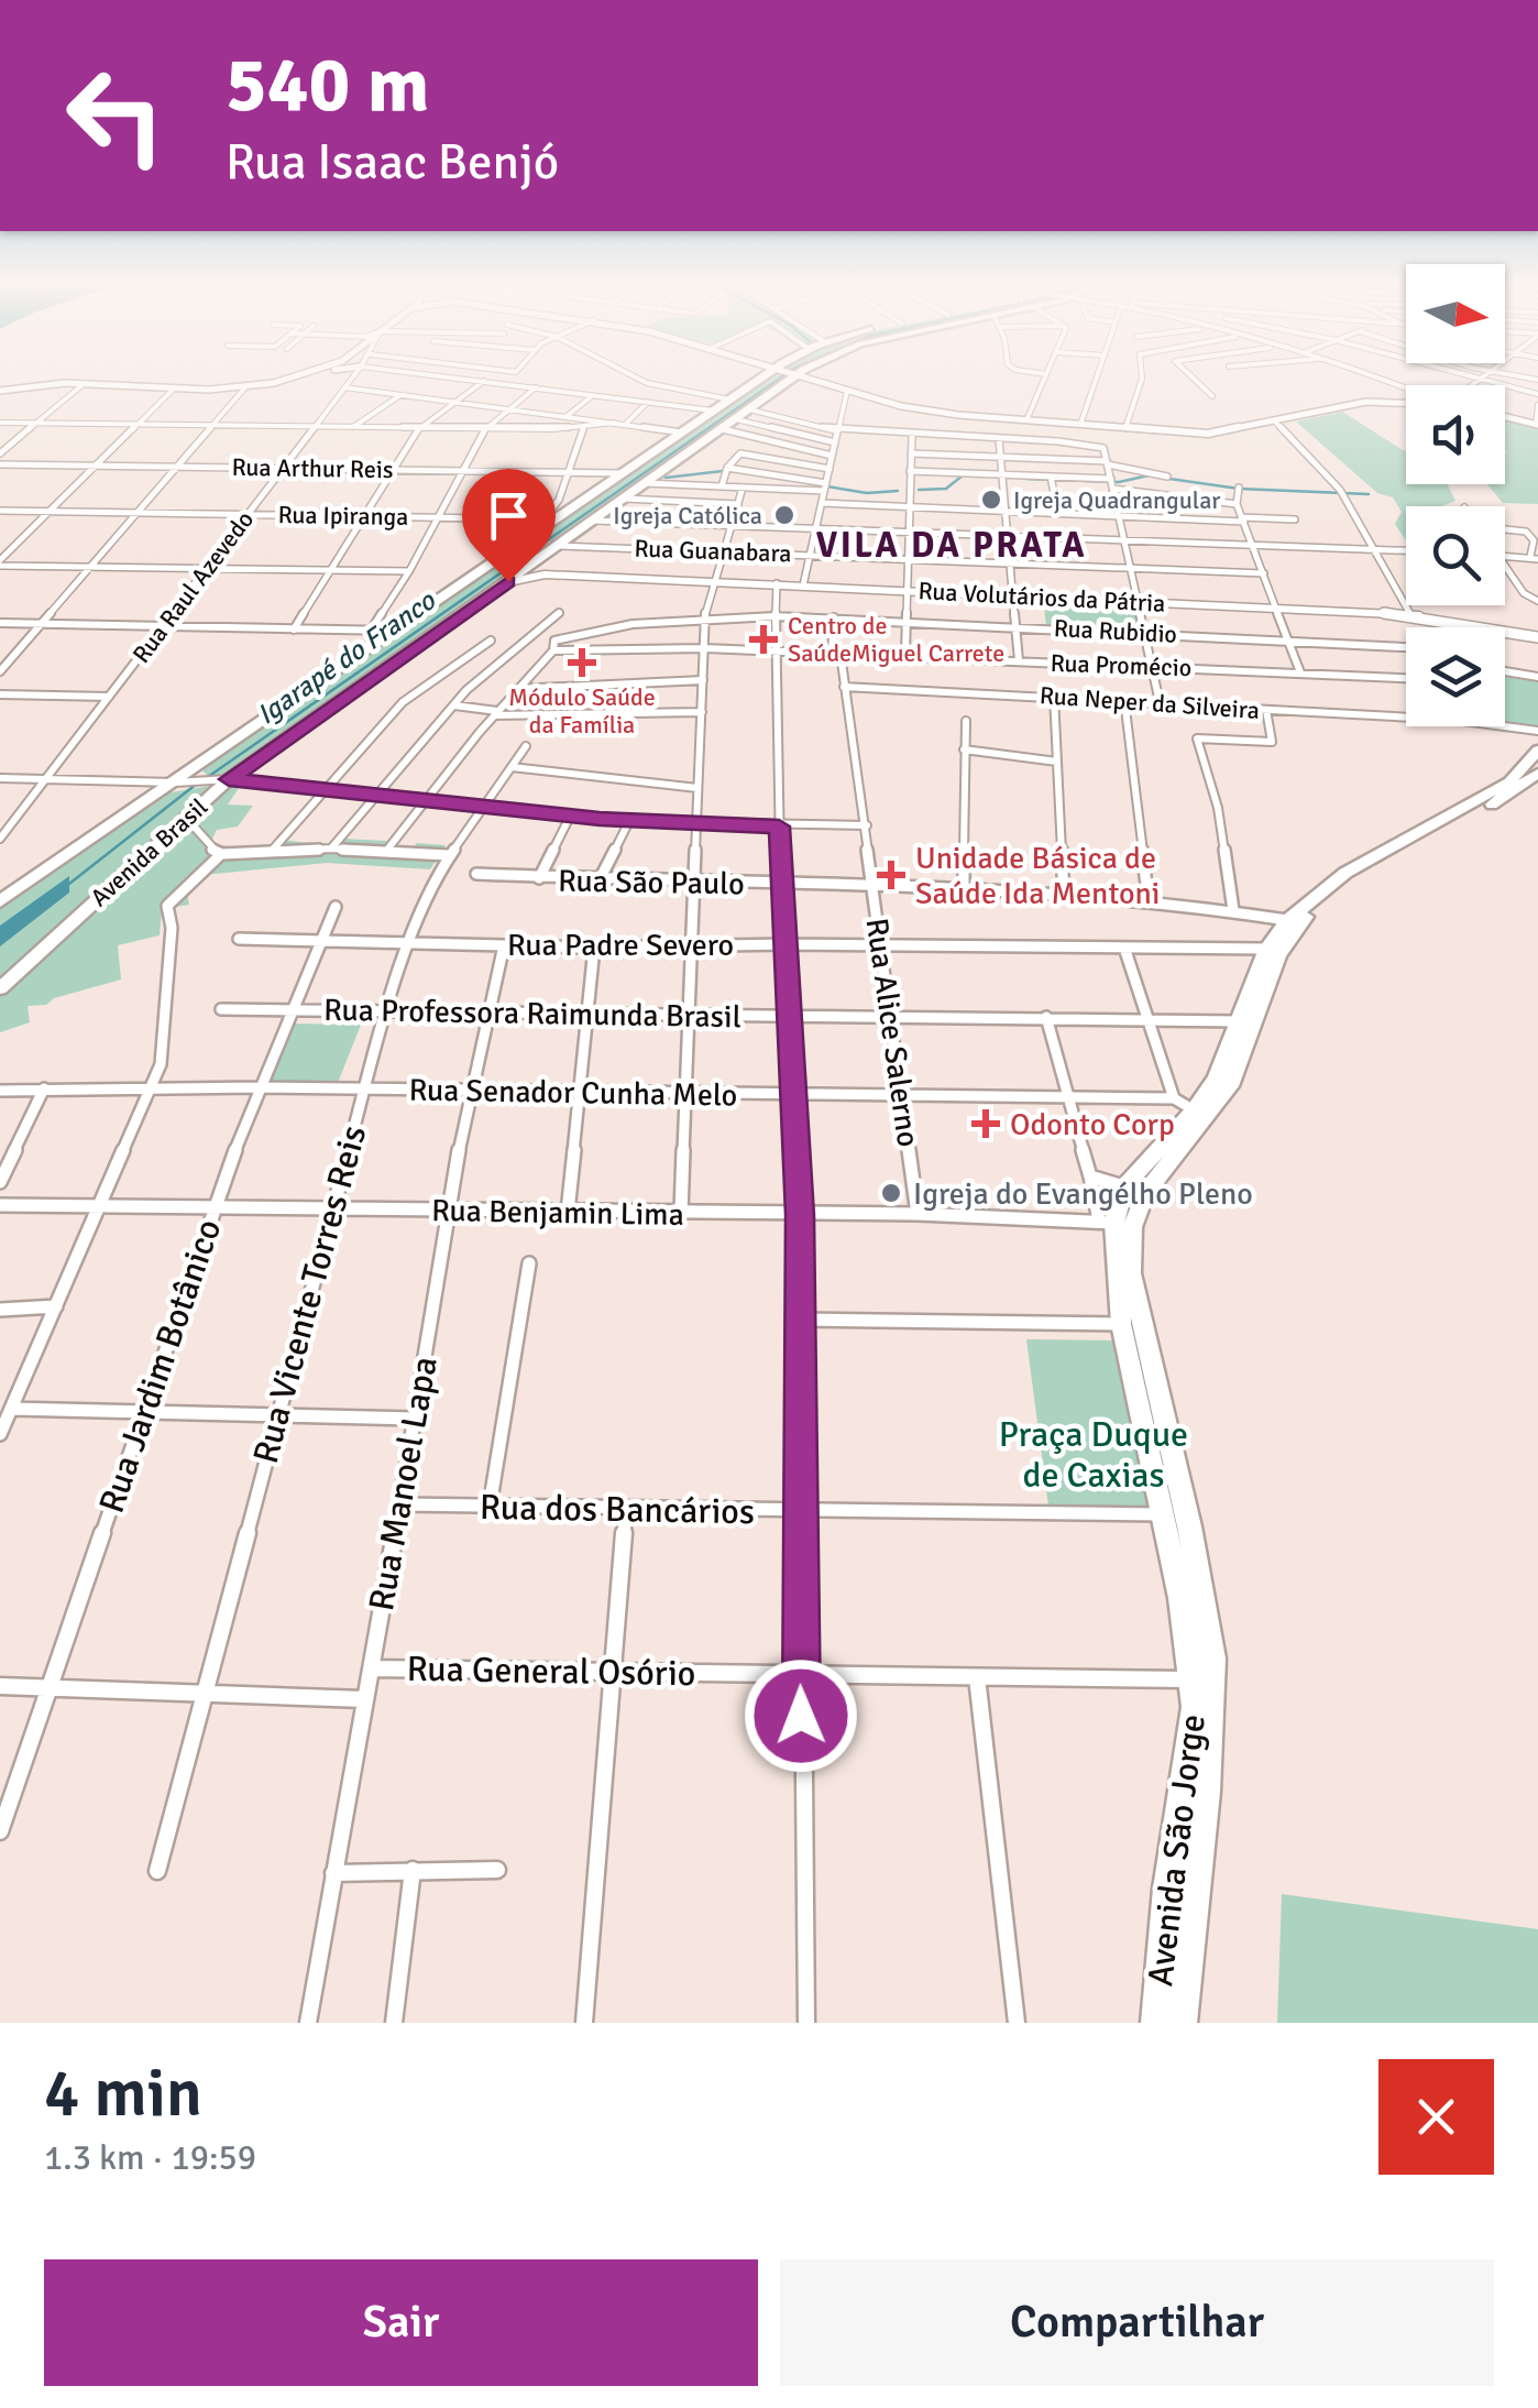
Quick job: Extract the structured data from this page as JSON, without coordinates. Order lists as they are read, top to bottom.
{
  "streets": {
    "main road": ["Avenida Brasil", "Avenida São Jorge"],
    "street": [
      "Rua Arthur Reis",
      "Rua Ipiranga",
      "Rua Guanabara",
      "Rua Raul Azevedo",
      "Rua Volutários da Pátria",
      "Rua Rubidio",
      "Rua Promécio",
      "Rua Neper da Silveira",
      "Rua São Paulo",
      "Rua Padre Severo",
      "Rua Professora Raimunda Brasil",
      "Rua Alice Salerno",
      "Rua Senador Cunha Melo",
      "Rua Benjamin Lima",
      "Rua Vicente Torres Reis",
      "Rua Jardim Botânico",
      "Rua Manoel Lapa",
      "Rua dos Bancários",
      "Rua General Osório"
    ]
  },
  "crossings": [
    ["Rua Arthur Reis", "Rua Raul Azevedo"],
    ["Rua Arthur Reis", "Avenida Brasil"],
    ["Rua Ipiranga", "Rua Raul Azevedo"],
    ["Rua Ipiranga", "Avenida Brasil"],
    ["Rua Guanabara", "Avenida Brasil"],
    ["Rua Volutários da Pátria", "Avenida Brasil"],
    ["Rua Rubidio", "Rua Promécio"],
    ["Rua Promécio", "Rua Alice Salerno"],
    ["Rua Neper da Silveira", "Rua Alice Salerno"],
    ["Rua São Paulo", "Rua Alice Salerno"],
    ["Rua São Paulo", "Avenida São Jorge"],
    ["Rua Padre Severo", "Rua Alice Salerno"],
    ["Rua Padre Severo", "Rua Vicente Torres Reis"],
    ["Rua Padre Severo", "Rua Jardim Botânico"],
    ["Rua Padre Severo", "Rua Manoel Lapa"],
    ["Rua Padre Severo", "Avenida São Jorge"],
    ["Rua Professora Raimunda Brasil", "Rua Alice Salerno"],
    ["Rua Professora Raimunda Brasil", "Rua Vicente Torres Reis"],
    ["Rua Professora Raimunda Brasil", "Rua Jardim Botânico"],
    ["Rua Professora Raimunda Brasil", "Rua Manoel Lapa"],
    ["Rua Professora Raimunda Brasil", "Avenida São Jorge"],
    ["Rua Alice Salerno", "Rua Senador Cunha Melo"],
    ["Rua Alice Salerno", "Rua Benjamin Lima"],
    ["Rua Senador Cunha Melo", "Rua Vicente Torres Reis"],
    ["Rua Senador Cunha Melo", "Rua Jardim Botânico"],
    ["Rua Senador Cunha Melo", "Rua Manoel Lapa"],
    ["Rua Benjamin Lima", "Rua Vicente Torres Reis"],
    ["Rua Benjamin Lima", "Rua Jardim Botânico"],
    ["Rua Benjamin Lima", "Rua Manoel Lapa"],
    ["Rua Benjamin Lima", "Avenida São Jorge"],
    ["Rua Manoel Lapa", "Rua dos Bancários"],
    ["Rua Manoel Lapa", "Rua General Osório"],
    ["Rua dos Bancários", "Avenida São Jorge"],
    ["Rua General Osório", "Avenida São Jorge"]
  ],
  "districts": ["VILA DA PRATA"],
  "water": ["Igarapé do Franco"],
  "parks": ["Praça Duque de Caxias"],
  "places": {
    "other": ["Igreja Quadrangular", "Igreja Católica", "Igreja do Evangélho Pleno"],
    "health": [
      "Centro de SaúdeMiguel Carrete",
      "Módulo Saúde da Família",
      "Unidade Básica de Saúde Ida Mentoni",
      "Odonto Corp"
    ]
  },
  "north": "right",
  "page": {
    "turn": ["540 m", "Rua Isaac Benjó"],
    "heading": ["4 min", "1.3 km · 19:59"],
    "buttons": ["Sair", "Compartilhar"]
  }
}
